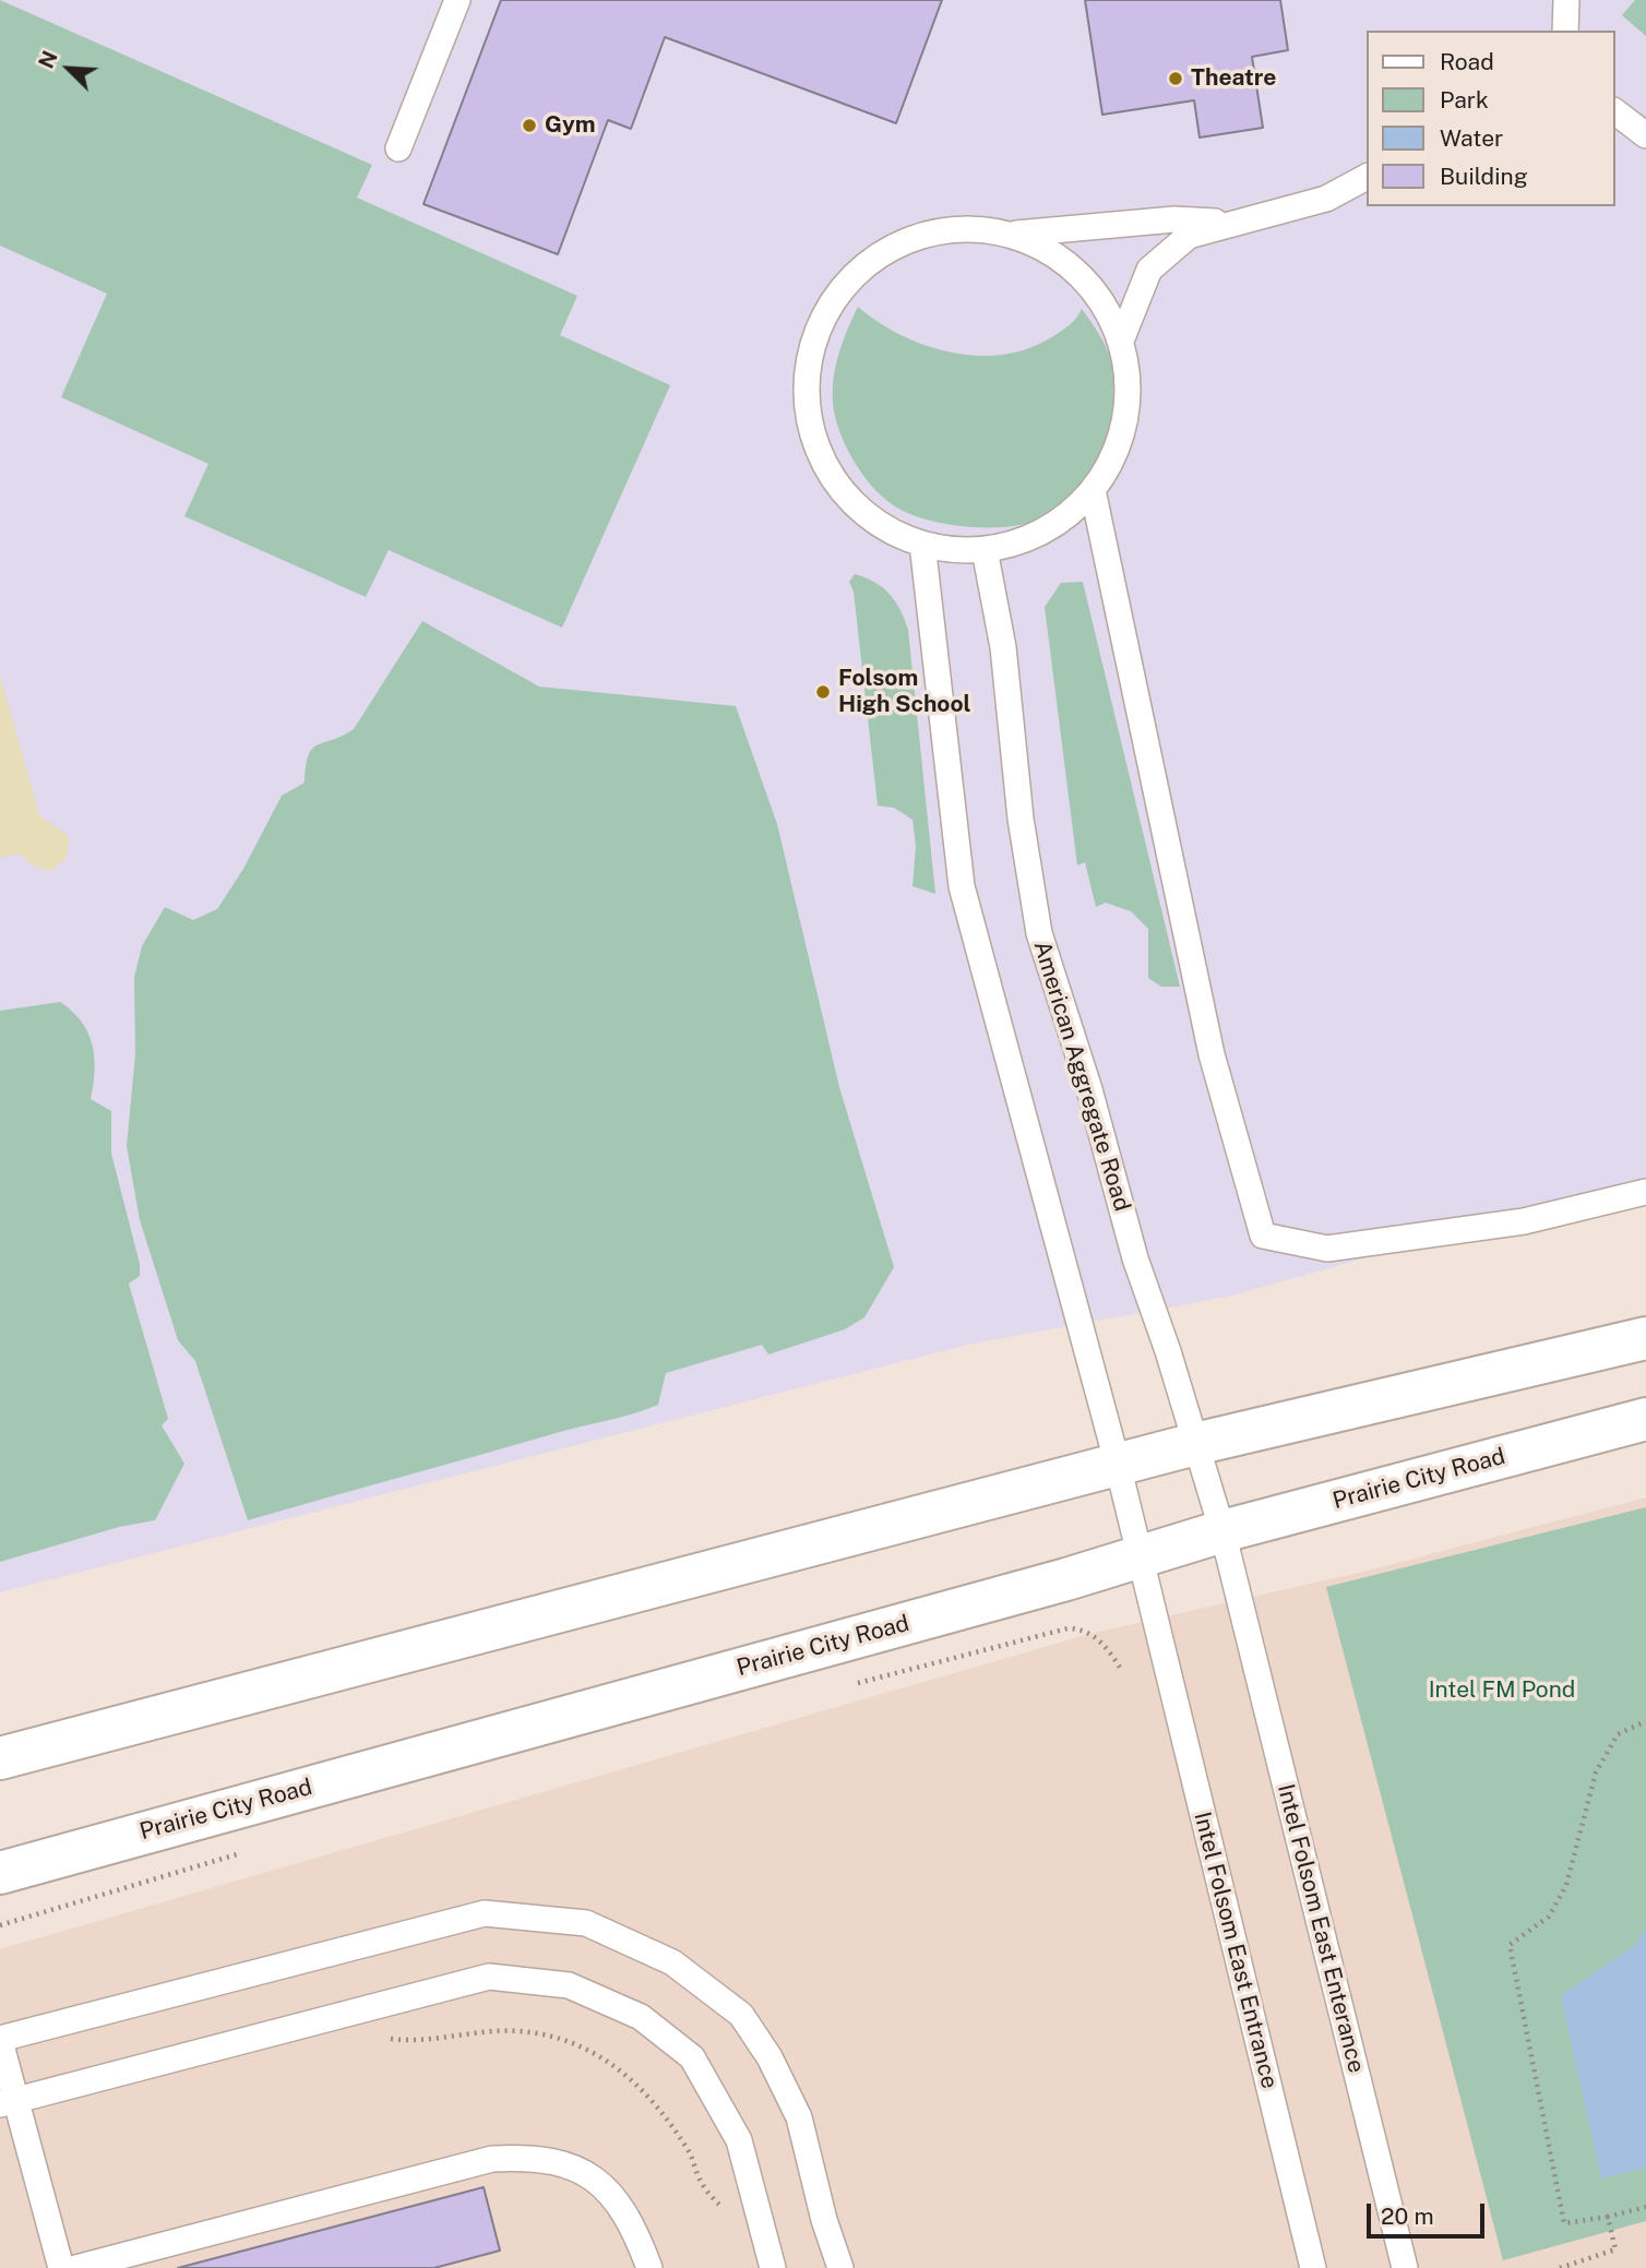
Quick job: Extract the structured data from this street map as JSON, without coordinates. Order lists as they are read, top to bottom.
{
  "streets": {
    "main road": ["Prairie City Road"],
    "lane": ["American Aggregate Road", "Intel Folsom East Enterance", "Intel Folsom East Entrance"]
  },
  "crossings": [
    ["American Aggregate Road", "Prairie City Road"],
    ["American Aggregate Road", "Intel Folsom East Enterance"],
    ["Prairie City Road", "Intel Folsom East Entrance"]
  ],
  "parks": ["Intel FM Pond"],
  "places": ["Theatre", "Gym", "Folsom High School"],
  "legend": [
    "Road",
    "Park",
    "Water",
    "Building"
  ],
  "scale_bar": "20 m",
  "north": "top left"
}
